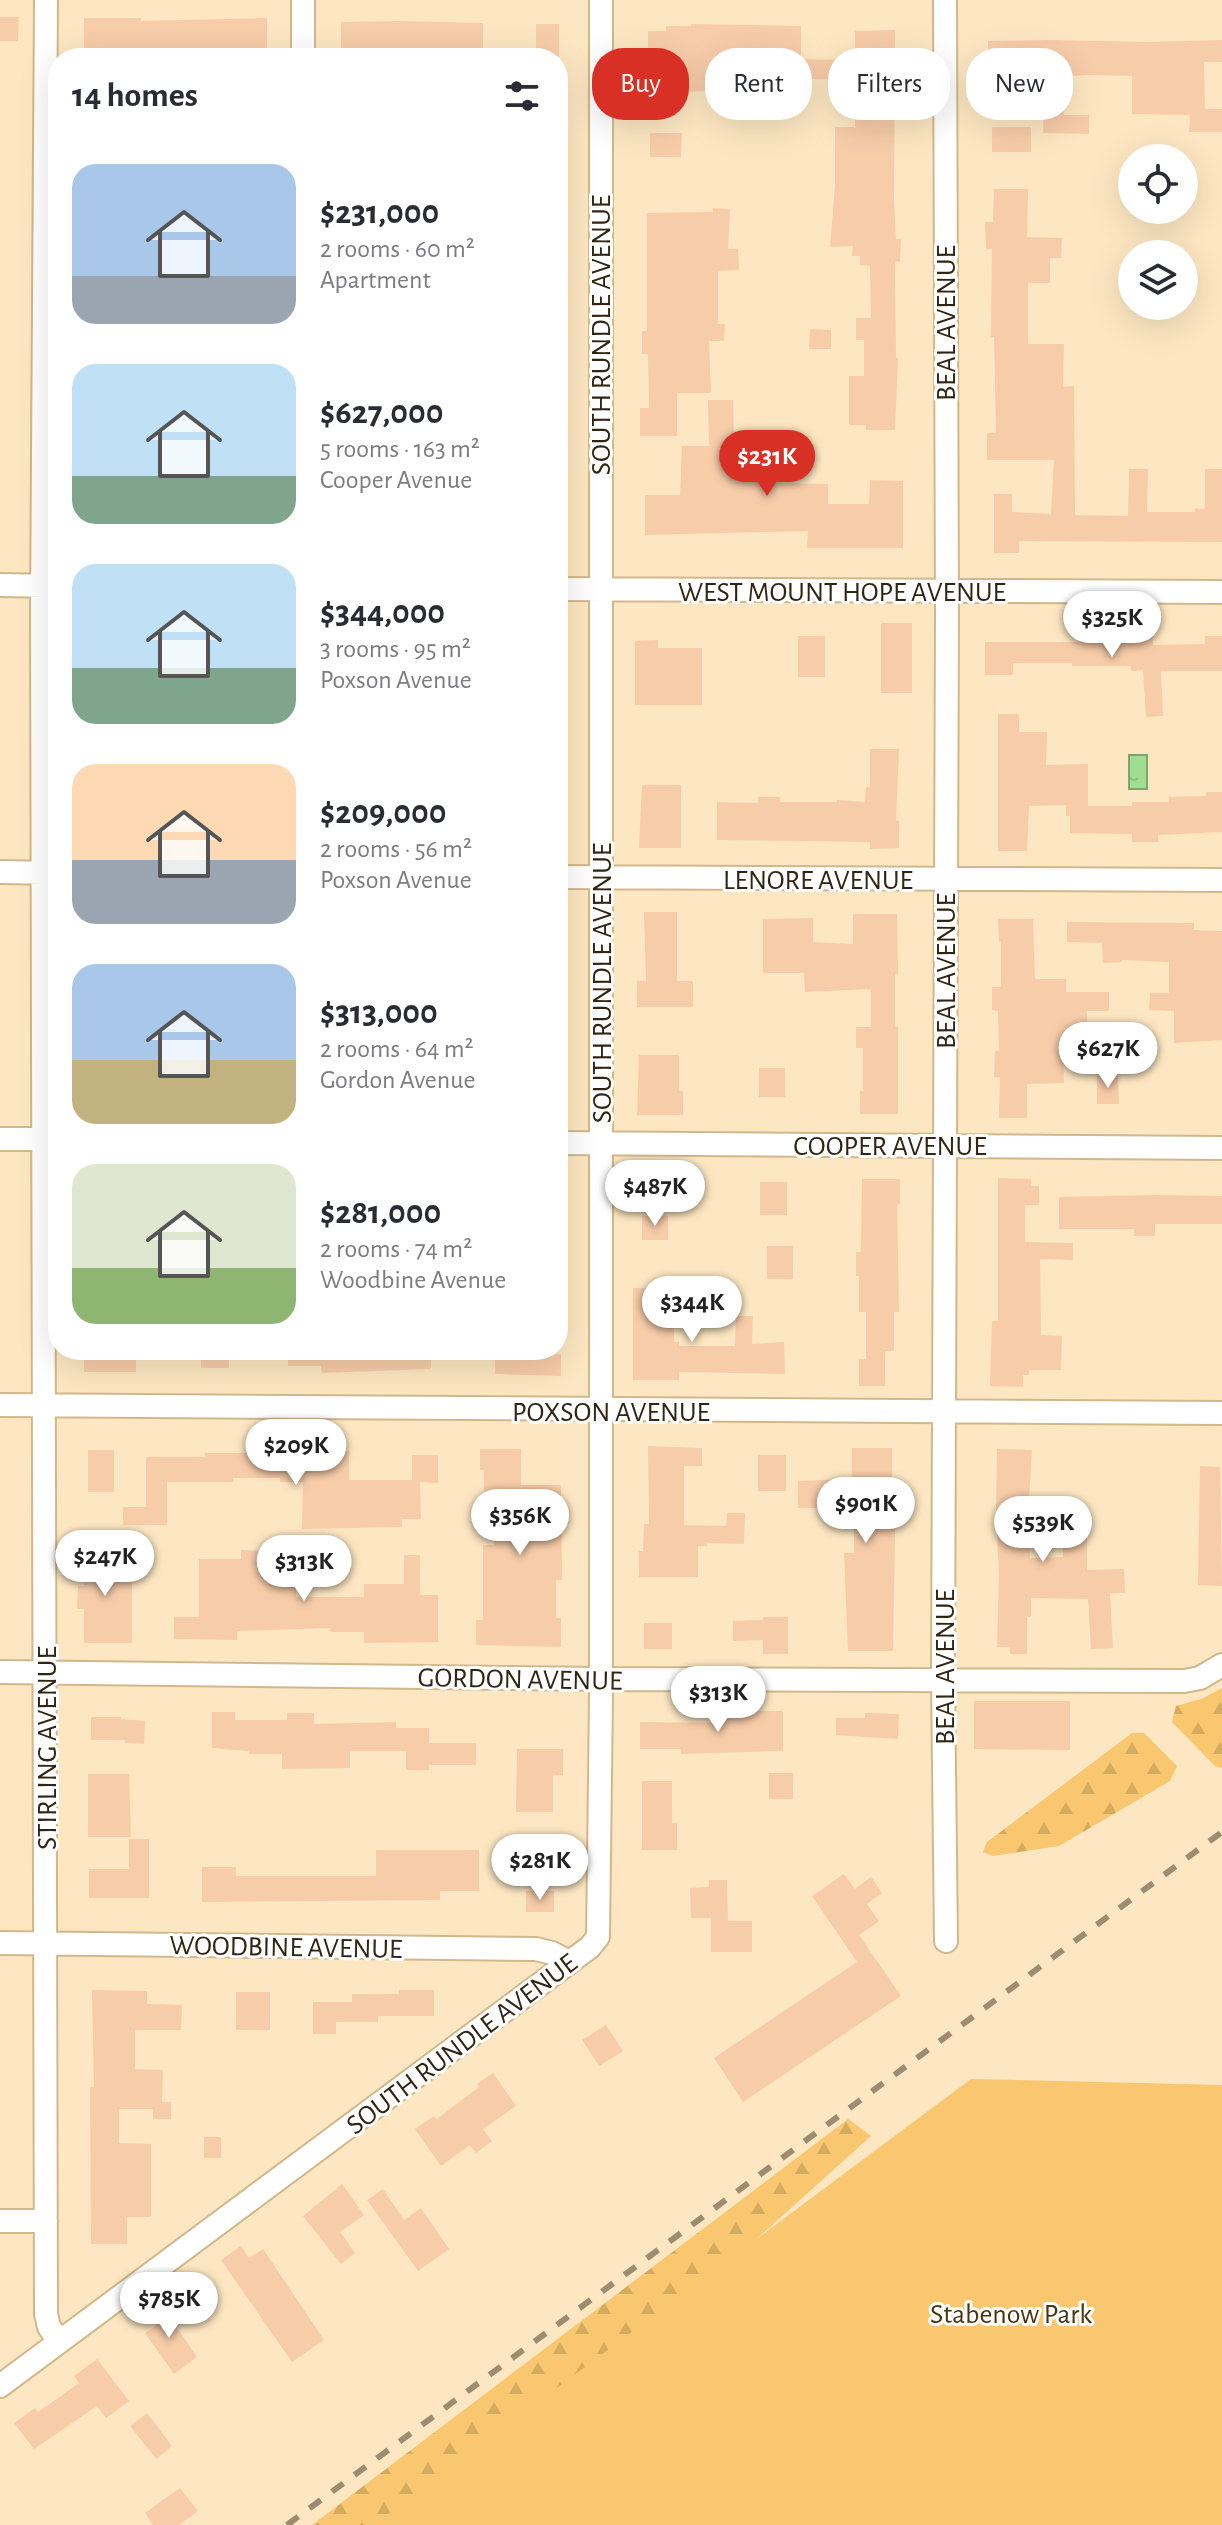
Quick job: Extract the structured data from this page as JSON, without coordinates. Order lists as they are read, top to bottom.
{
  "streets": {
    "street": [
      "BEAL AVENUE",
      "SOUTH RUNDLE AVENUE",
      "WEST MOUNT HOPE AVENUE",
      "LENORE AVENUE",
      "COOPER AVENUE",
      "POXSON AVENUE",
      "GORDON AVENUE",
      "STIRLING AVENUE",
      "WOODBINE AVENUE"
    ]
  },
  "crossings": [
    ["BEAL AVENUE", "WEST MOUNT HOPE AVENUE"],
    ["BEAL AVENUE", "LENORE AVENUE"],
    ["BEAL AVENUE", "COOPER AVENUE"],
    ["BEAL AVENUE", "POXSON AVENUE"],
    ["BEAL AVENUE", "GORDON AVENUE"],
    ["SOUTH RUNDLE AVENUE", "WEST MOUNT HOPE AVENUE"],
    ["SOUTH RUNDLE AVENUE", "LENORE AVENUE"],
    ["SOUTH RUNDLE AVENUE", "COOPER AVENUE"],
    ["SOUTH RUNDLE AVENUE", "POXSON AVENUE"],
    ["SOUTH RUNDLE AVENUE", "GORDON AVENUE"],
    ["SOUTH RUNDLE AVENUE", "STIRLING AVENUE"],
    ["SOUTH RUNDLE AVENUE", "WOODBINE AVENUE"],
    ["POXSON AVENUE", "STIRLING AVENUE"],
    ["GORDON AVENUE", "STIRLING AVENUE"],
    ["STIRLING AVENUE", "WOODBINE AVENUE"]
  ],
  "parks": ["Stabenow Park"],
  "page": {
    "chip": [
      "Buy",
      "Rent",
      "Filters",
      "New"
    ],
    "heading": "14 homes",
    "list": [
      {
        "name": "$231,000",
        "note": "2 rooms · 60 m² · Apartment"
      },
      {
        "name": "$627,000",
        "note": "5 rooms · 163 m² · Cooper Avenue"
      },
      {
        "name": "$344,000",
        "note": "3 rooms · 95 m² · Poxson Avenue"
      },
      {
        "name": "$209,000",
        "note": "2 rooms · 56 m² · Poxson Avenue"
      },
      {
        "name": "$313,000",
        "note": "2 rooms · 64 m² · Gordon Avenue"
      },
      {
        "name": "$281,000",
        "note": "2 rooms · 74 m² · Woodbine Avenue"
      }
    ],
    "price": [
      "$231K",
      "$325K",
      "$627K",
      "$487K",
      "$344K",
      "$209K",
      "$901K",
      "$356K",
      "$539K",
      "$247K",
      "$313K",
      "$313K",
      "$281K",
      "$785K"
    ]
  }
}
